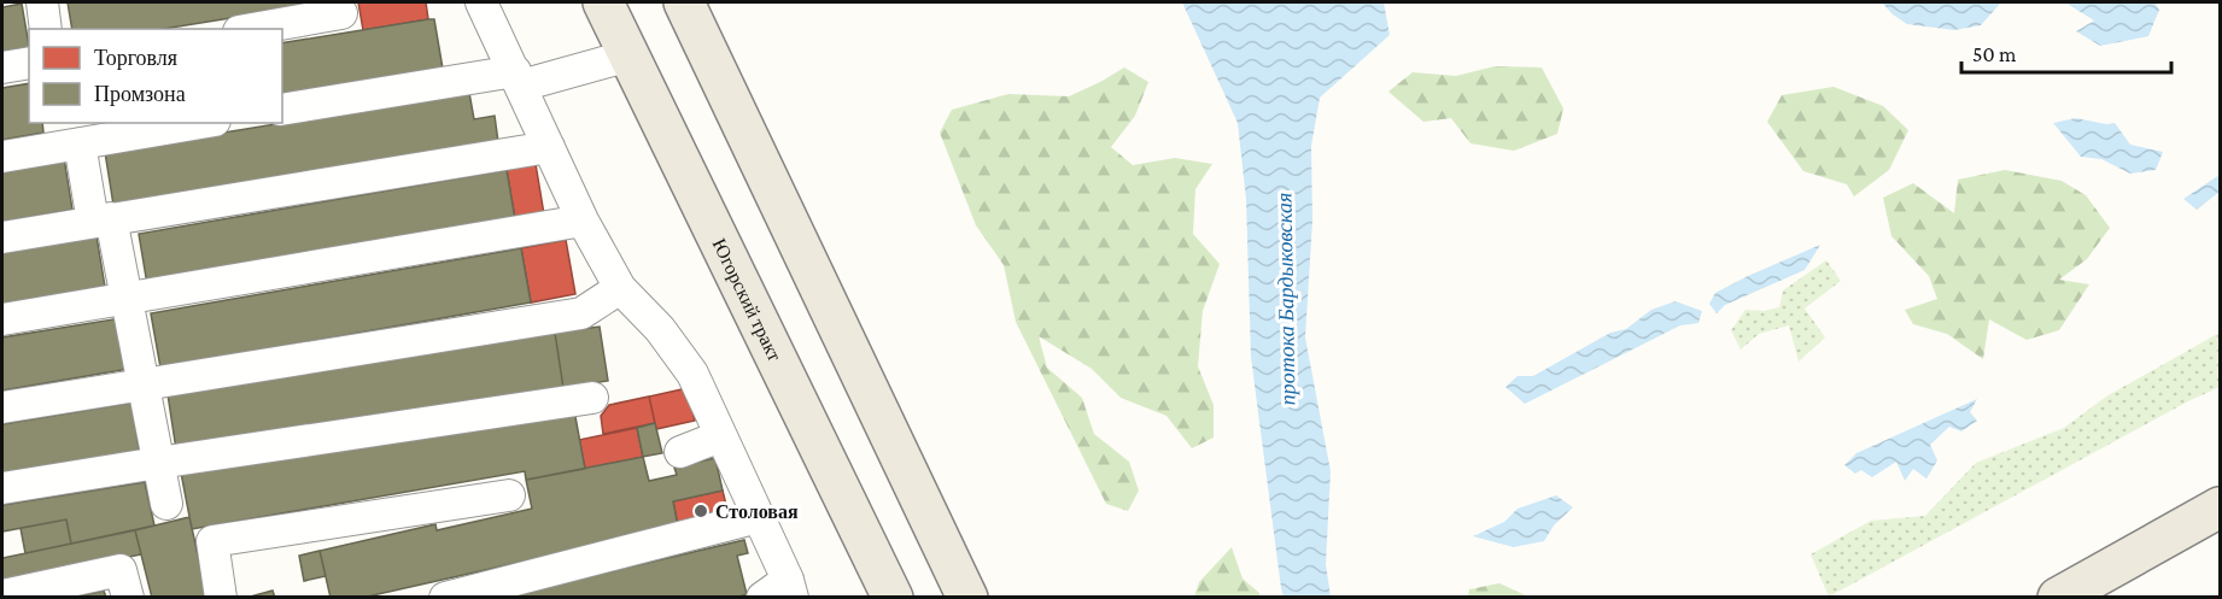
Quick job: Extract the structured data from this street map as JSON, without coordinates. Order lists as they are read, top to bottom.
{
  "streets": {
    "main road": ["Югорский тракт"]
  },
  "water": ["протока Бардыковская"],
  "places": ["Столовая"],
  "legend": ["Торговля", "Промзона"],
  "scale_bar": "50 m"
}
